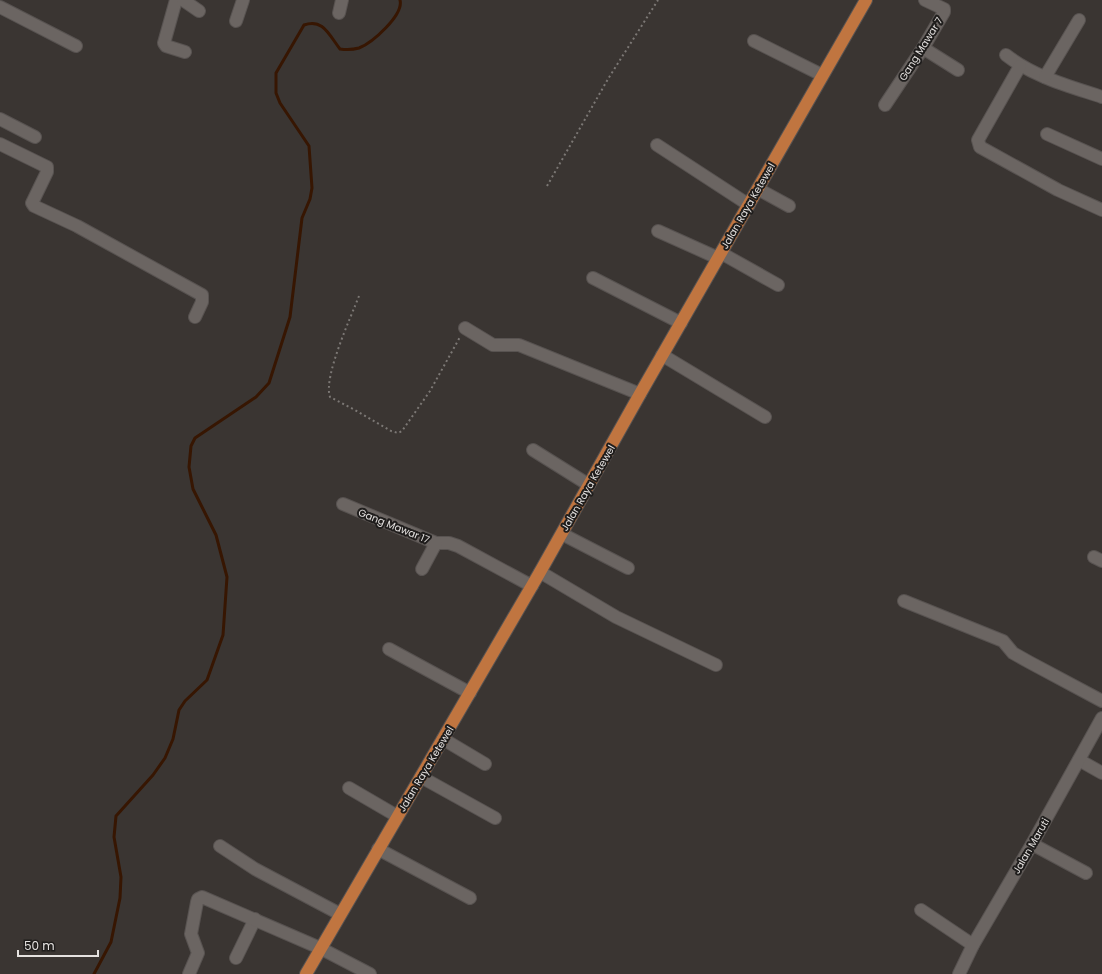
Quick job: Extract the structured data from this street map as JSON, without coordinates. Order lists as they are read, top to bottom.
{
  "streets": {
    "main road": ["Jalan Raya Ketewel"],
    "street": ["Gang Mawar 7", "Gang Mawar 17", "Jalan Maruti"]
  },
  "crossings": [
    ["Jalan Raya Ketewel", "Gang Mawar 17"]
  ],
  "scale_bar": "50 m"
}
